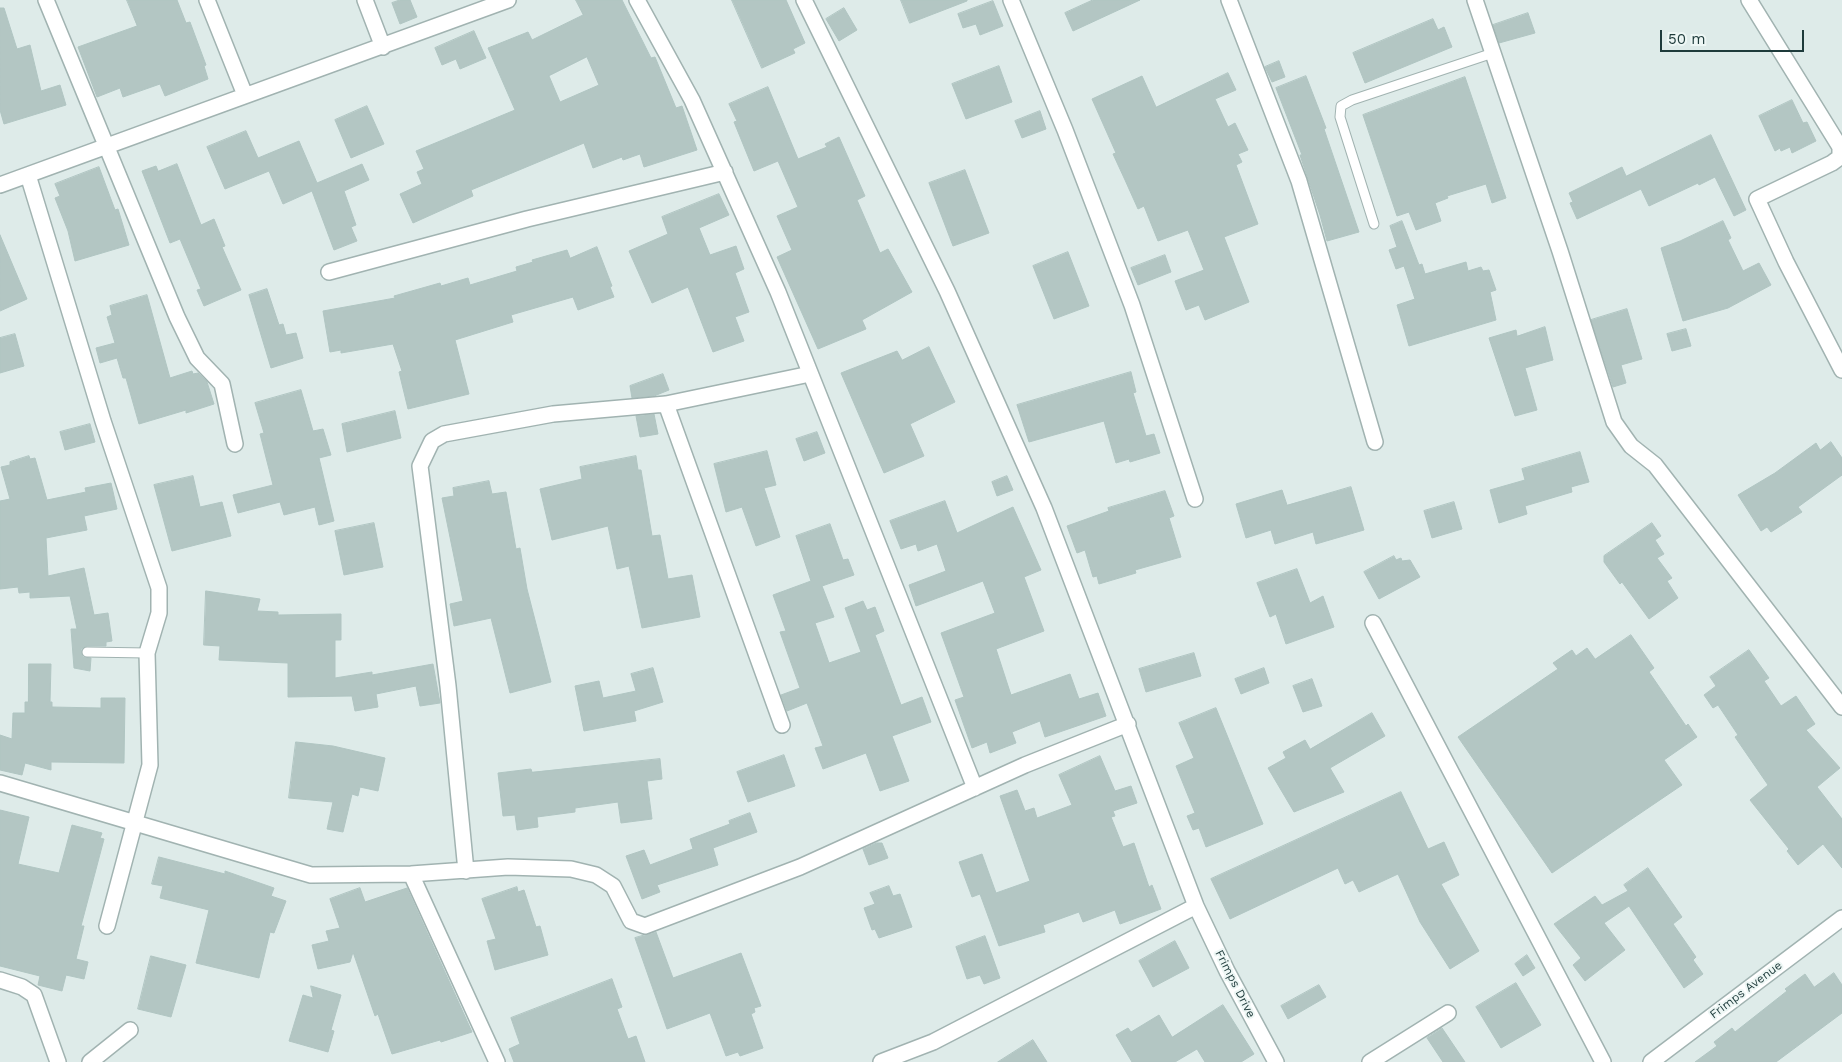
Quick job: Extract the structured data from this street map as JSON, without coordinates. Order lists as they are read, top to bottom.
{
  "streets": {
    "street": ["Frimps Drive", "Frimps Avenue"]
  },
  "scale_bar": "50 m"
}
